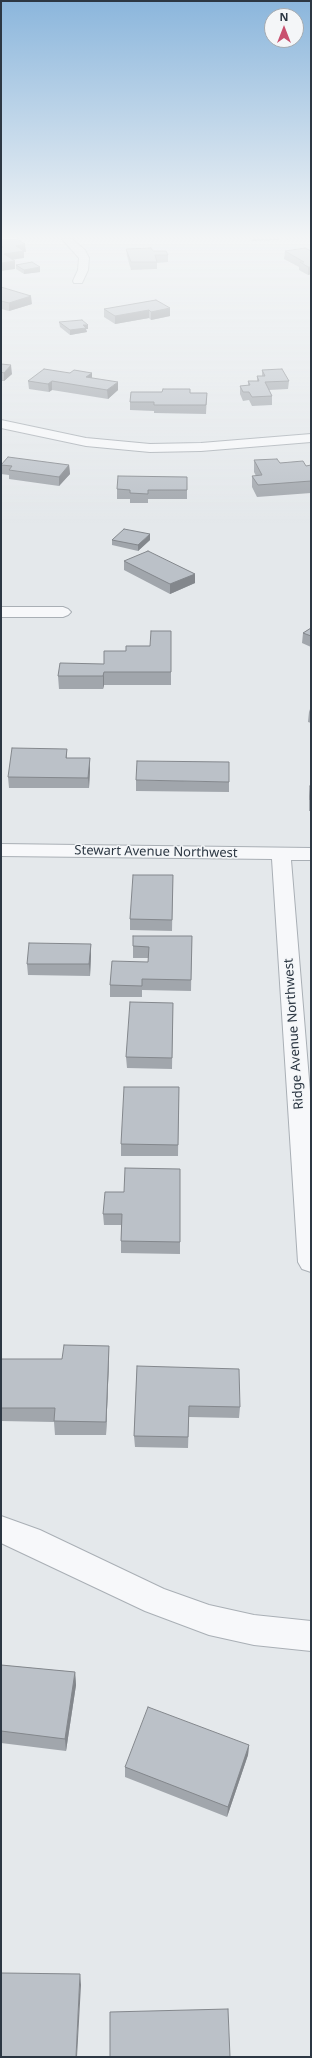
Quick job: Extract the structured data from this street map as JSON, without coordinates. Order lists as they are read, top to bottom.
{
  "streets": {
    "street": ["Stewart Avenue Northwest", "Ridge Avenue Northwest"]
  },
  "crossings": [
    ["Stewart Avenue Northwest", "Ridge Avenue Northwest"]
  ],
  "north": "top"
}
